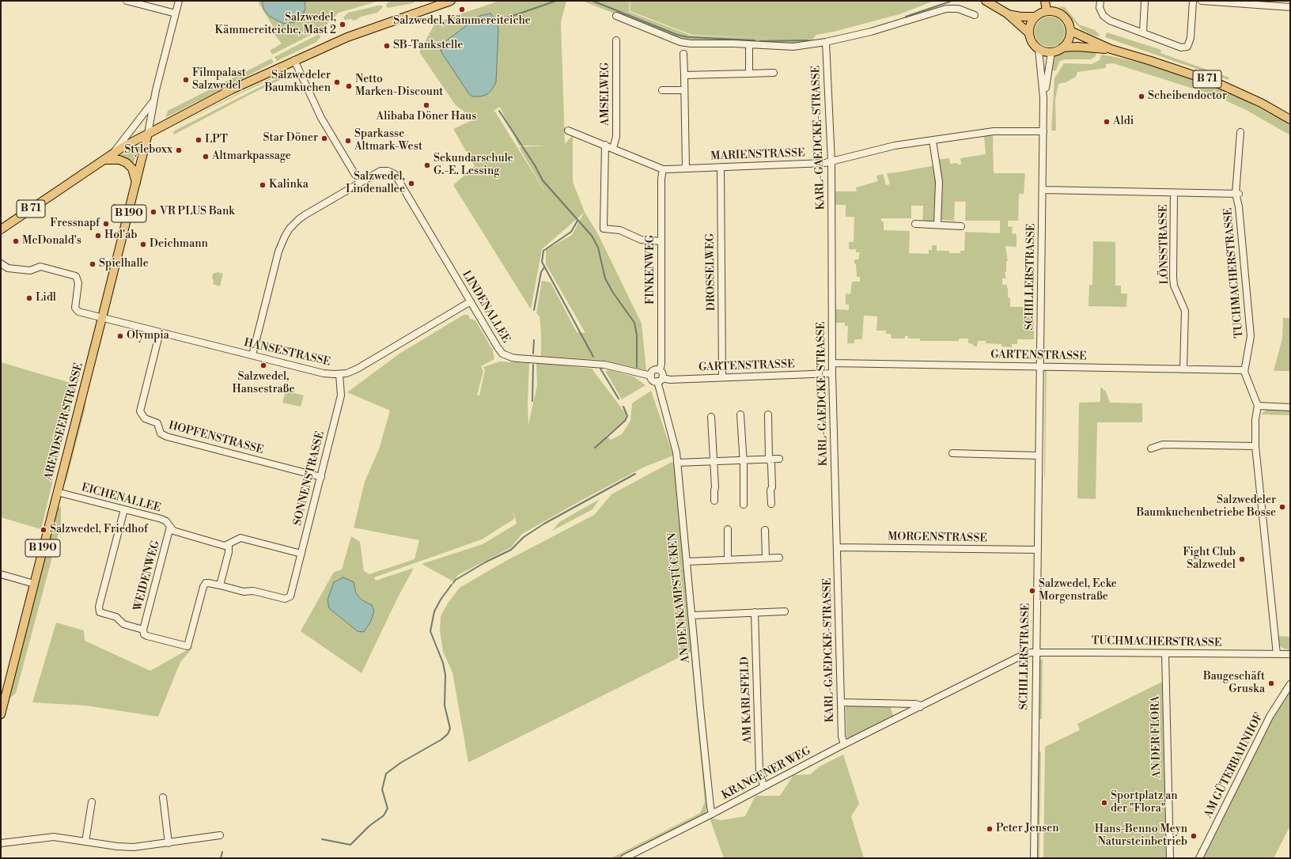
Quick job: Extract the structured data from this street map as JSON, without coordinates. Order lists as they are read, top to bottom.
{
  "streets": {
    "main road": ["B 71", "B 190", "ARENDSEER STRASSE"],
    "street": [
      "AMSELWEG",
      "KARL-GAEDCKE-STRASSE",
      "MARIENSTRASSE",
      "LÖNSSTRASSE",
      "FINKENWEG",
      "DROSSELWEG",
      "TUCHMACHERSTRASSE",
      "SCHILLERSTRASSE",
      "LINDENALLEE",
      "HANSESTRASSE",
      "GARTENSTRASSE",
      "HOPFENSTRASSE",
      "SONNENSTRASSE",
      "EICHENALLEE",
      "MORGENSTRASSE",
      "WEIDENWEG",
      "AN DEN KAMPSTÜCKEN",
      "AM KARLSFELD",
      "AN DER FLORA",
      "AM GÜTERBAHNHOF",
      "KRANGENER WEG"
    ]
  },
  "crossings": [
    ["B 71", "SCHILLERSTRASSE"],
    ["B 71", "ARENDSEER STRASSE"],
    ["AMSELWEG", "MARIENSTRASSE"],
    ["KARL-GAEDCKE-STRASSE", "MARIENSTRASSE"],
    ["KARL-GAEDCKE-STRASSE", "GARTENSTRASSE"],
    ["KARL-GAEDCKE-STRASSE", "MORGENSTRASSE"],
    ["KARL-GAEDCKE-STRASSE", "KRANGENER WEG"],
    ["MARIENSTRASSE", "FINKENWEG"],
    ["MARIENSTRASSE", "DROSSELWEG"],
    ["MARIENSTRASSE", "SCHILLERSTRASSE"],
    ["LÖNSSTRASSE", "TUCHMACHERSTRASSE"],
    ["LÖNSSTRASSE", "SCHILLERSTRASSE"],
    ["LÖNSSTRASSE", "GARTENSTRASSE"],
    ["FINKENWEG", "LINDENALLEE"],
    ["FINKENWEG", "GARTENSTRASSE"],
    ["FINKENWEG", "AN DEN KAMPSTÜCKEN"],
    ["DROSSELWEG", "GARTENSTRASSE"],
    ["TUCHMACHERSTRASSE", "SCHILLERSTRASSE"],
    ["TUCHMACHERSTRASSE", "GARTENSTRASSE"],
    ["TUCHMACHERSTRASSE", "AN DER FLORA"],
    ["TUCHMACHERSTRASSE", "KRANGENER WEG"],
    ["SCHILLERSTRASSE", "GARTENSTRASSE"],
    ["SCHILLERSTRASSE", "MORGENSTRASSE"],
    ["SCHILLERSTRASSE", "KRANGENER WEG"],
    ["LINDENALLEE", "HANSESTRASSE"],
    ["LINDENALLEE", "GARTENSTRASSE"],
    ["LINDENALLEE", "AN DEN KAMPSTÜCKEN"],
    ["HANSESTRASSE", "ARENDSEER STRASSE"],
    ["HANSESTRASSE", "HOPFENSTRASSE"],
    ["HANSESTRASSE", "SONNENSTRASSE"],
    ["GARTENSTRASSE", "AN DEN KAMPSTÜCKEN"],
    ["ARENDSEER STRASSE", "EICHENALLEE"],
    ["HOPFENSTRASSE", "SONNENSTRASSE"],
    ["SONNENSTRASSE", "EICHENALLEE"],
    ["SONNENSTRASSE", "WEIDENWEG"],
    ["EICHENALLEE", "WEIDENWEG"],
    ["AN DEN KAMPSTÜCKEN", "KRANGENER WEG"],
    ["AM KARLSFELD", "KRANGENER WEG"]
  ],
  "places": [
    "Salzwedel, Kämmereiteiche",
    "Salzwedel, Kämmereiteiche, Mast 2",
    "SB-Tankstelle",
    "Filmpalast Salzwedel",
    "Salzwedeler Baumkuchen",
    "Netto Marken-Discount",
    "Scheibendoctor",
    "Alibaba Döner Haus",
    "Aldi",
    "Star Döner",
    "LPT",
    "Sparkasse Altmark-West",
    "Styleboxx",
    "Altmarkpassage",
    "Sekundarschule G.-E. Lessing",
    "Salzwedel, Lindenallee",
    "Kalinka",
    "VR PLUS Bank",
    "Fressnapf",
    "Hol'ab",
    "McDonald's",
    "Deichmann",
    "Spielhalle",
    "Lidl",
    "Olympia",
    "Salzwedel, Hansestraße",
    "Salzwedeler Baumkuchenbetriebe Bosse",
    "Salzwedel, Friedhof",
    "Fight Club Salzwedel",
    "Salzwedel, Ecke Morgenstraße",
    "Baugeschäft Gruska",
    "Sportplatz an der \"Flora\"",
    "Peter Jensen",
    "Hans-Benno Meyn Natursteinbetrieb"
  ]
}
